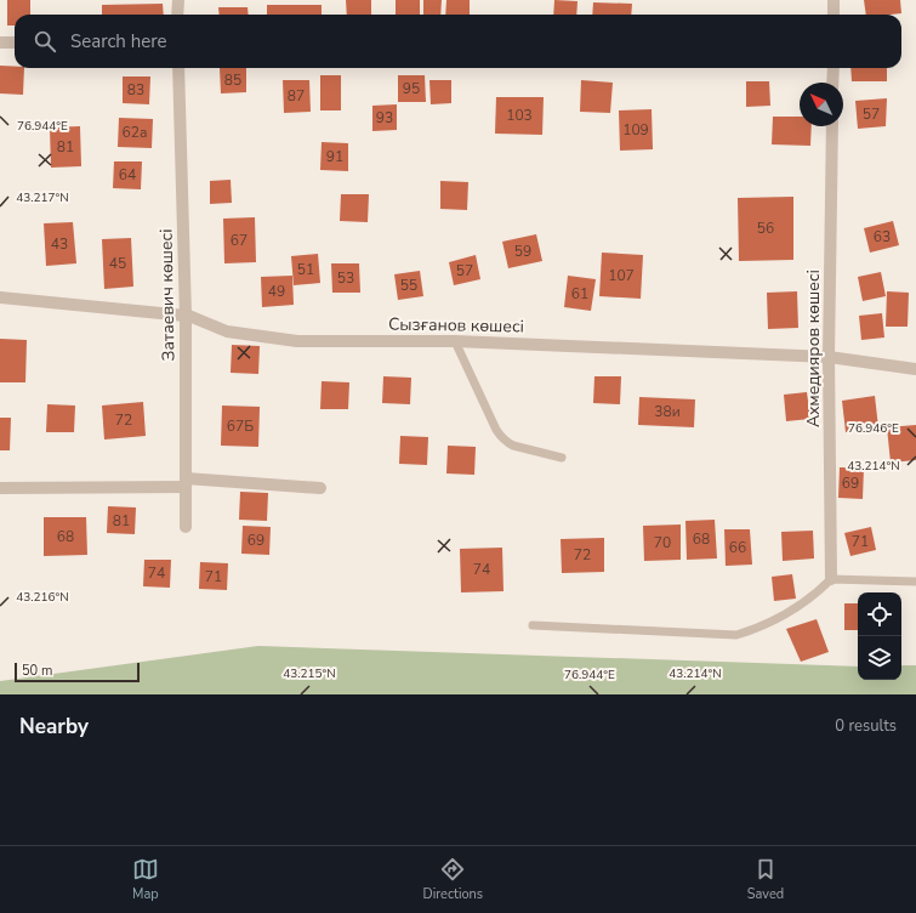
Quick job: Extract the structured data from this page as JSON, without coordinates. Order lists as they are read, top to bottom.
{
  "streets": {
    "street": ["Затаевич көшесі", "Сызғанов көшесі", "Ахмедияров көшесі"]
  },
  "crossings": [
    ["Затаевич көшесі", "Сызғанов көшесі"],
    ["Сызғанов көшесі", "Ахмедияров көшесі"]
  ],
  "house_numbers": [
    "85",
    "95",
    "83",
    "87",
    "57",
    "103",
    "93",
    "109",
    "62а",
    "81",
    "91",
    "64",
    "56",
    "63",
    "67",
    "43",
    "59",
    "45",
    "51",
    "57",
    "107",
    "53",
    "55",
    "49",
    "61",
    "38и",
    "72",
    "67Б",
    "69",
    "81",
    "68",
    "68",
    "69",
    "71",
    "70",
    "66",
    "72",
    "74",
    "74",
    "71"
  ],
  "scale_bar": "50 m",
  "north": "top left",
  "page": {
    "search": "Search here",
    "scale": "50 m",
    "heading": ["Nearby", "0 results"],
    "nav": ["Map", "Directions", "Saved"]
  },
  "coordinates": [
    "76.944°E",
    "43.217°N",
    "76.946°E",
    "43.214°N",
    "43.216°N",
    "43.215°N"
  ]
}
